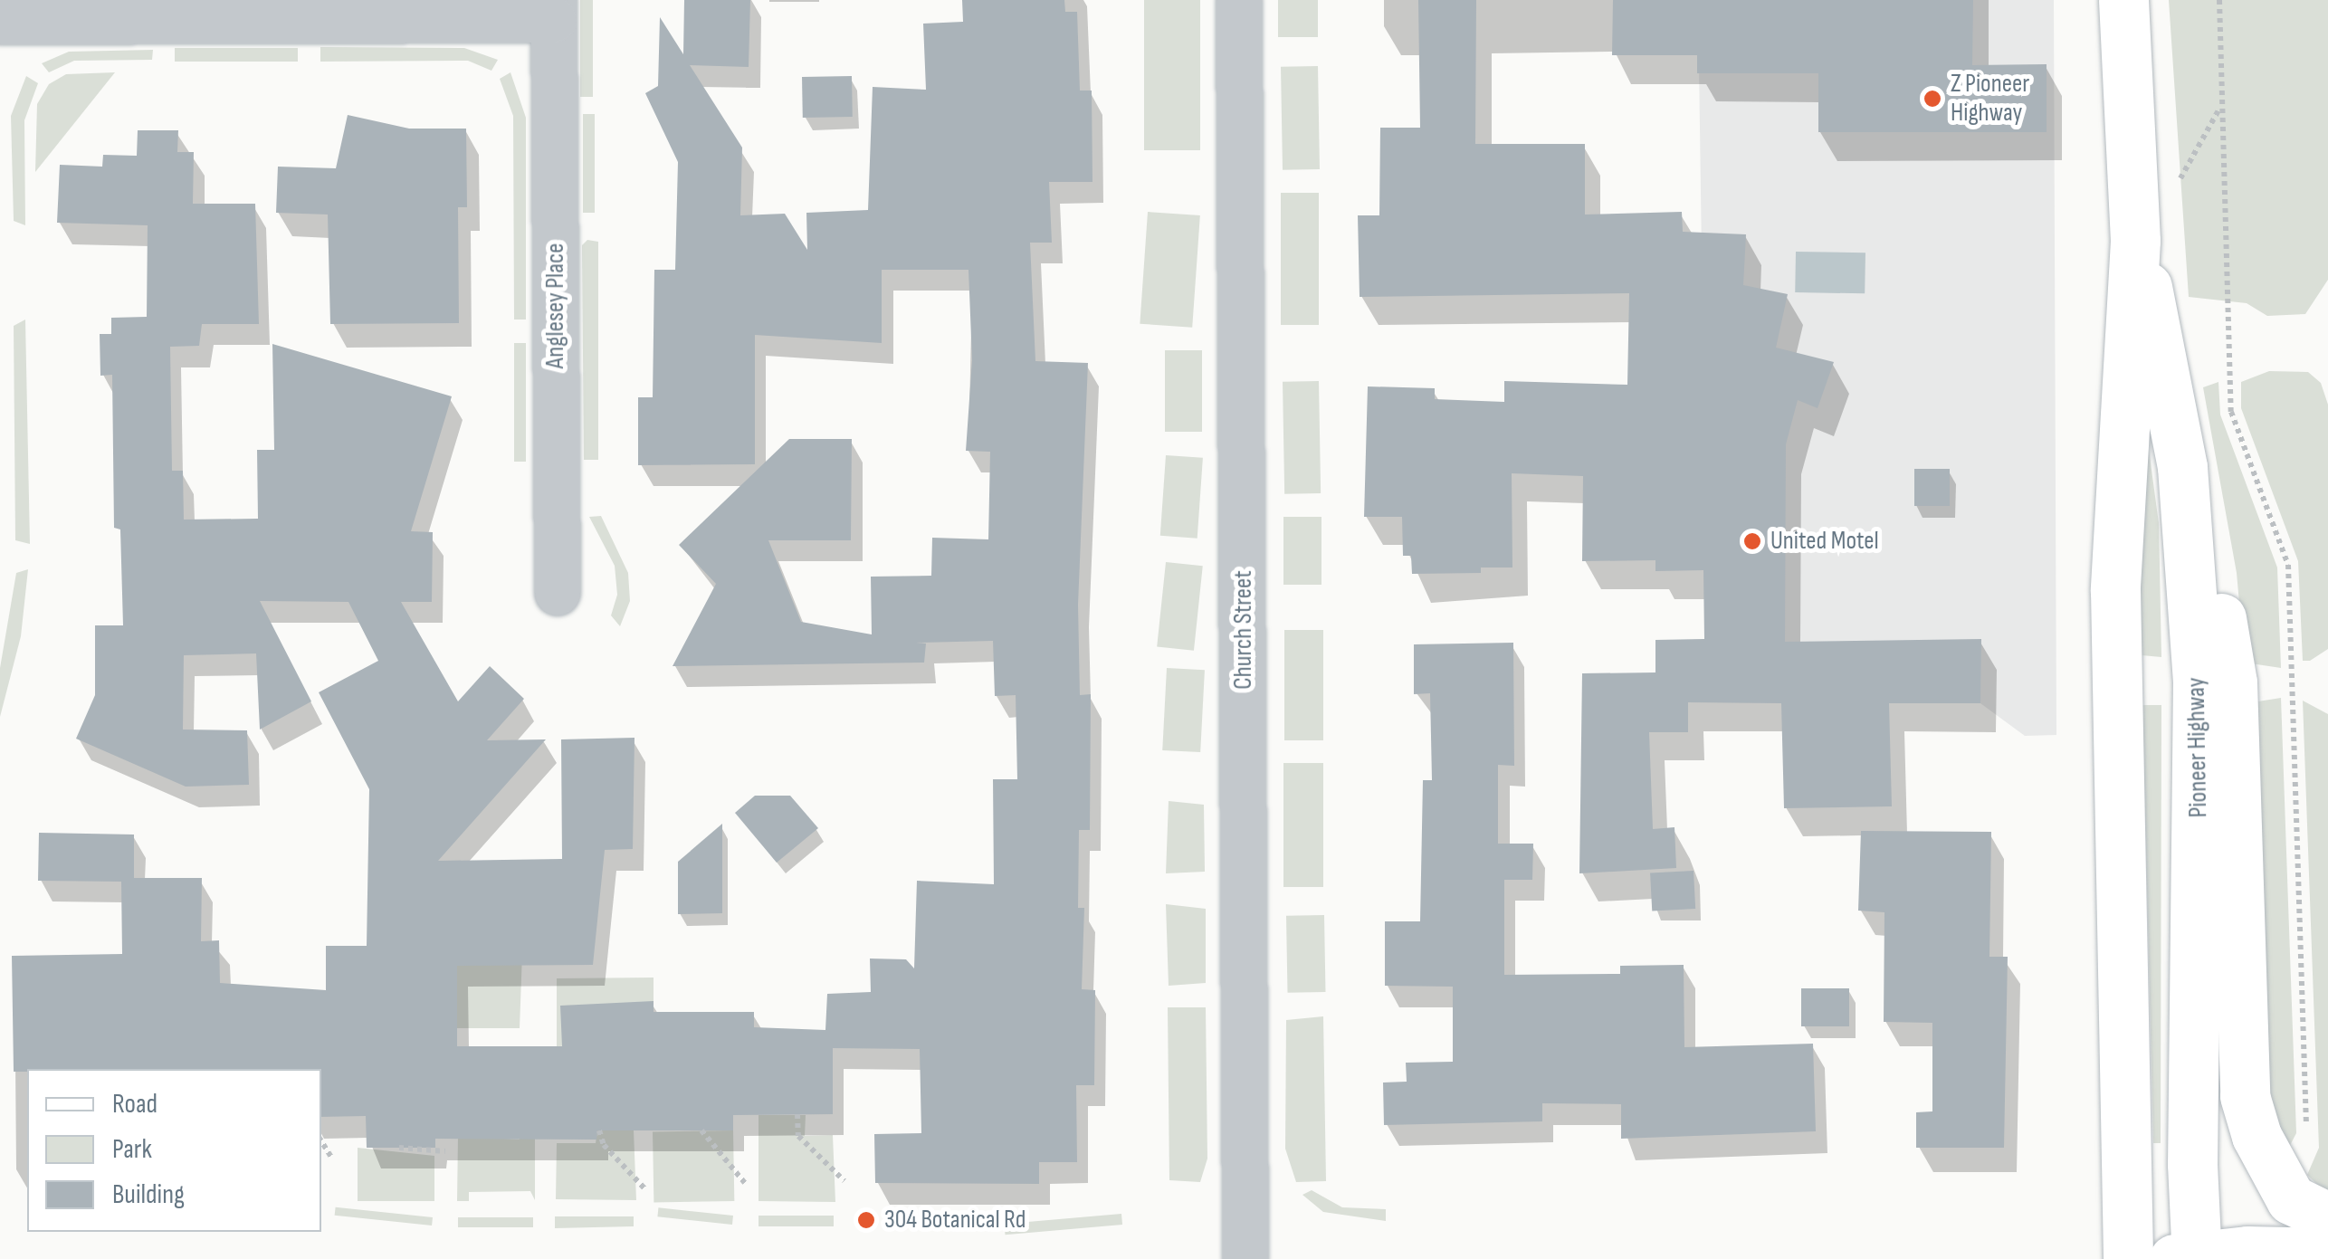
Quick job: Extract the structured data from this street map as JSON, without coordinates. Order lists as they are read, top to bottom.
{
  "streets": {
    "main road": ["Pioneer Highway"],
    "street": ["Anglesey Place", "Church Street"]
  },
  "places": ["Z Pioneer Highway", "United Motel", "304 Botanical Rd"],
  "legend": ["Road", "Park", "Building"]
}
